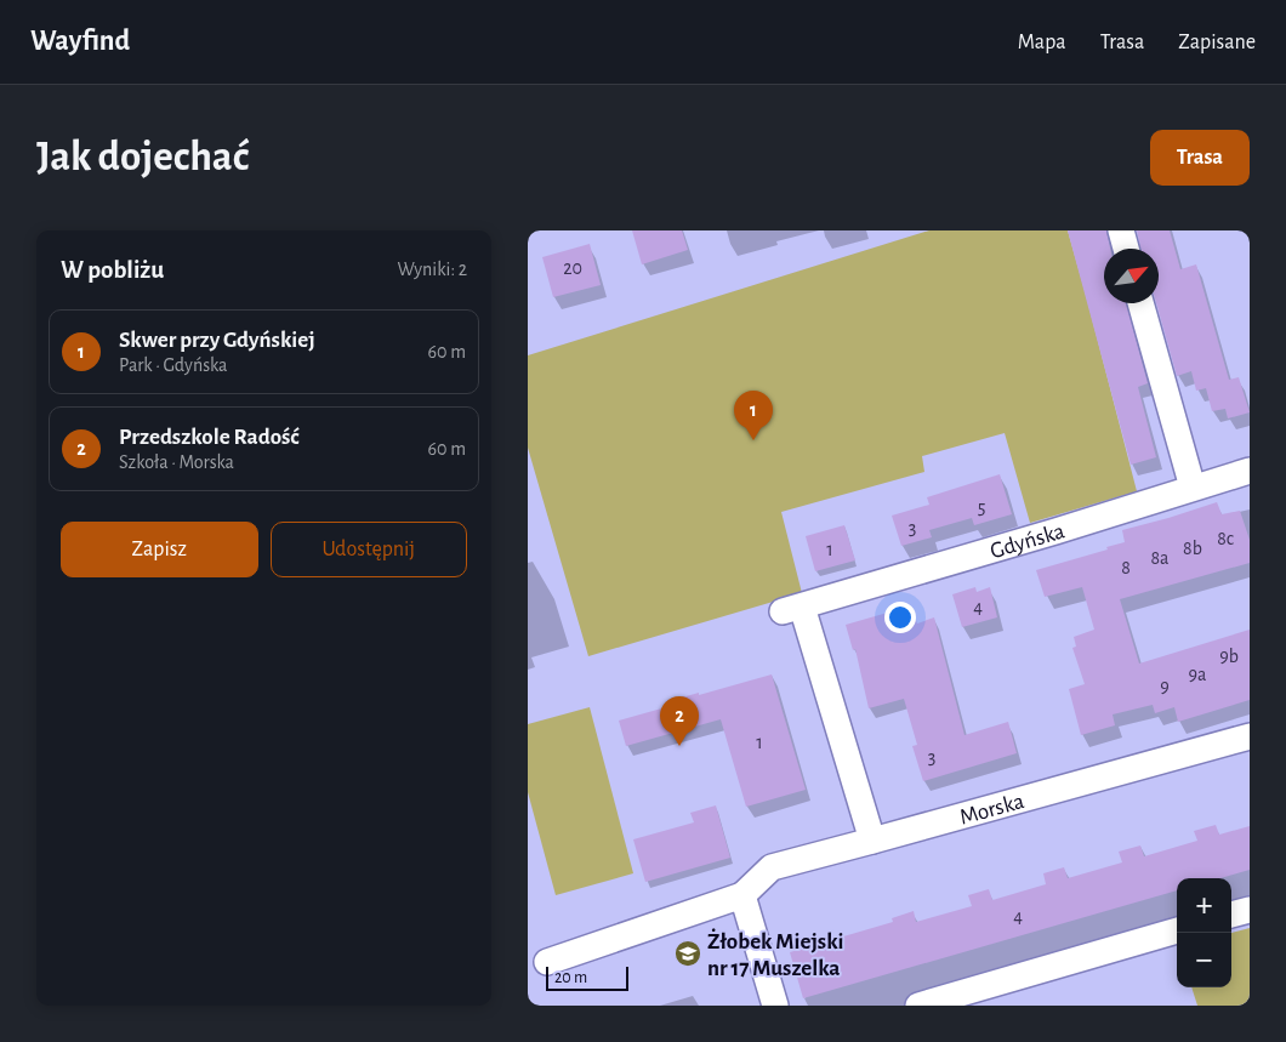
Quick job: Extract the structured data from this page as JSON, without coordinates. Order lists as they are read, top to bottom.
{
  "streets": {
    "street": ["Gdyńska", "Morska"]
  },
  "crossings": [
    ["Gdyńska", "Morska"]
  ],
  "places": {
    "school or university": ["Żłobek Miejski nr 17 Muszelka"]
  },
  "house_numbers": [
    "20",
    "5",
    "3",
    "8c",
    "8b",
    "1",
    "8a",
    "8",
    "4",
    "9b",
    "9a",
    "9",
    "1",
    "3",
    "4"
  ],
  "scale_bar": "20 m",
  "north": "top right",
  "page": {
    "header": "Wayfind",
    "nav": ["Mapa", "Trasa", "Zapisane"],
    "buttons": [
      "Trasa",
      ["Zapisz", "Udostępnij"]
    ],
    "title": "Jak dojechać",
    "heading": ["W pobliżu", "Wyniki: 2"],
    "list": [
      {
        "mark": "1",
        "name": "Skwer przy Gdyńskiej",
        "note": "Park · Gdyńska",
        "value": "60 m"
      },
      {
        "mark": "2",
        "name": "Przedszkole Radość",
        "note": "Szkoła · Morska",
        "value": "60 m"
      }
    ],
    "pins": ["1", "2"],
    "map_buttons": ["+", "−"],
    "scale": "20 m"
  }
}
